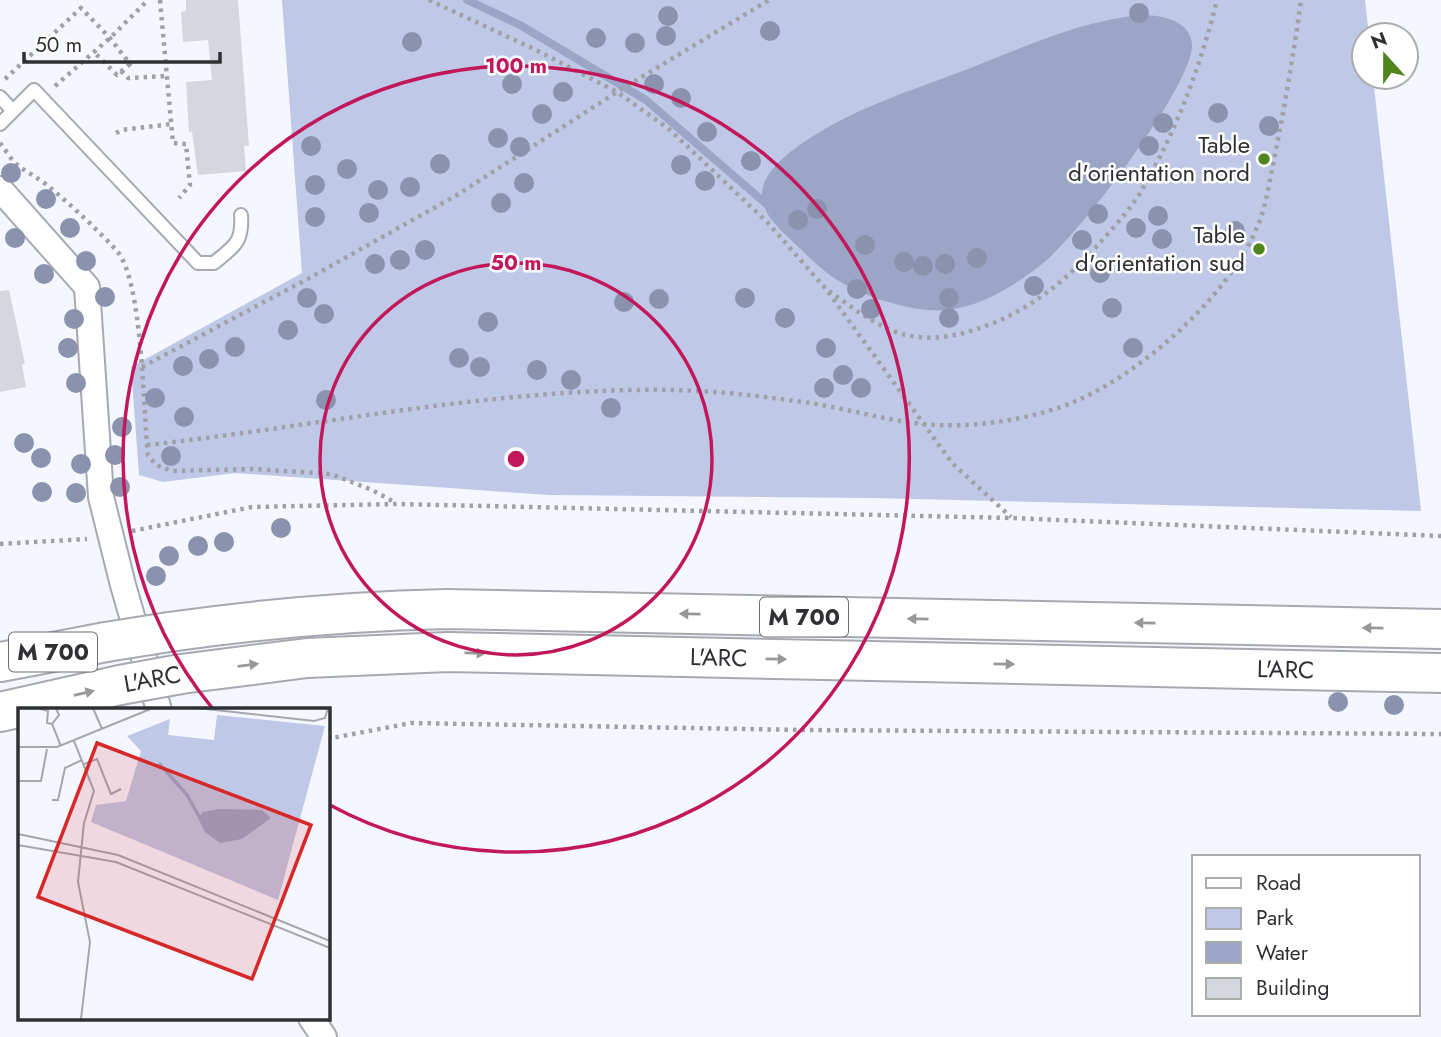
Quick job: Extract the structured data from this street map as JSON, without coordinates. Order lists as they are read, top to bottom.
{
  "streets": {
    "highway": ["M 700", "L'ARC"]
  },
  "places": ["Table d'orientation nord", "Table d'orientation sud"],
  "legend": [
    "Road",
    "Park",
    "Water",
    "Building"
  ],
  "scale_bar": "50 m",
  "north": "top",
  "rings": ["100 m", "50 m"]
}
